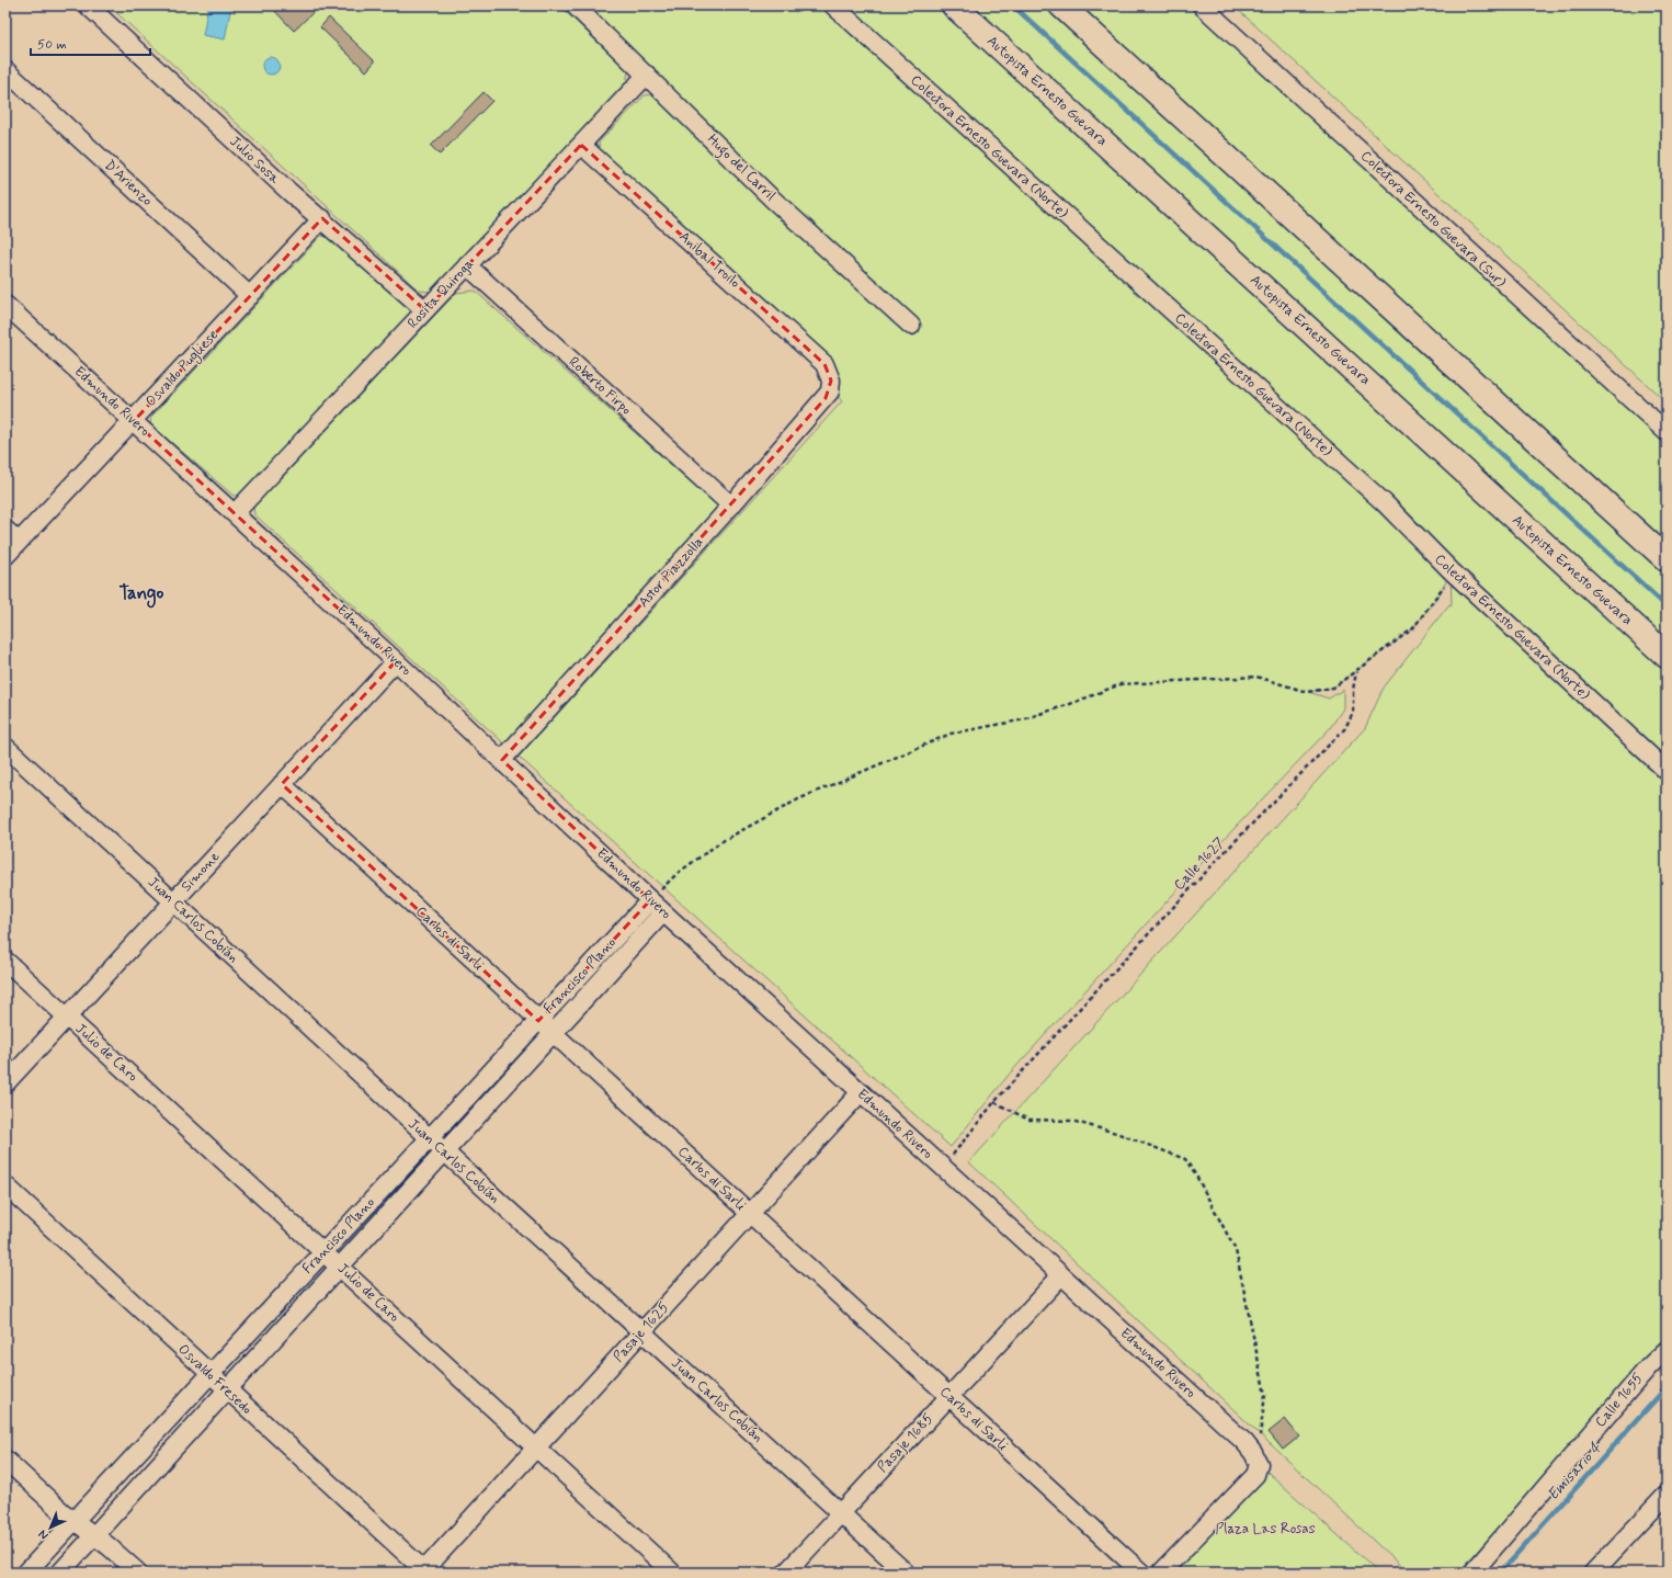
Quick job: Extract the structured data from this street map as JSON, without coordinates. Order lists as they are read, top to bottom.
{
  "streets": {
    "highway": ["Autopista Ernesto Guevara"],
    "street": [
      "Colectora Ernesto Guevara (Norte)",
      "Julio Sosa",
      "Hugo del Carril",
      "D'Arienzo",
      "Colectora Ernesto Guevara (Sur)",
      "Anibal Troilo",
      "Rosita Quiroga",
      "Osvaldo Pugliese",
      "Roberto Firpo",
      "Edmundo Rivero",
      "Astor Piazzolla",
      "Simone",
      "Juan Carlos Cobián",
      "Carlos di Sarli",
      "Francisco Plano",
      "Julio de Caro",
      "Pasaje 1625",
      "Osvaldo Fresedo",
      "Calle 1655",
      "Pasaje 1685"
    ],
    "path": ["Calle 1627"]
  },
  "crossings": [
    ["Julio Sosa", "Rosita Quiroga"],
    ["Julio Sosa", "Osvaldo Pugliese"],
    ["Hugo del Carril", "Rosita Quiroga"],
    ["D'Arienzo", "Osvaldo Pugliese"],
    ["Anibal Troilo", "Rosita Quiroga"],
    ["Anibal Troilo", "Astor Piazzolla"],
    ["Rosita Quiroga", "Roberto Firpo"],
    ["Rosita Quiroga", "Edmundo Rivero"],
    ["Osvaldo Pugliese", "Edmundo Rivero"],
    ["Roberto Firpo", "Astor Piazzolla"],
    ["Edmundo Rivero", "Astor Piazzolla"],
    ["Edmundo Rivero", "Calle 1627"],
    ["Edmundo Rivero", "Simone"],
    ["Edmundo Rivero", "Francisco Plano"],
    ["Edmundo Rivero", "Pasaje 1625"],
    ["Edmundo Rivero", "Pasaje 1685"],
    ["Simone", "Juan Carlos Cobián"],
    ["Simone", "Carlos di Sarli"],
    ["Simone", "Julio de Caro"],
    ["Juan Carlos Cobián", "Francisco Plano"],
    ["Juan Carlos Cobián", "Pasaje 1625"],
    ["Juan Carlos Cobián", "Pasaje 1685"],
    ["Carlos di Sarli", "Francisco Plano"],
    ["Carlos di Sarli", "Pasaje 1625"],
    ["Carlos di Sarli", "Pasaje 1685"],
    ["Francisco Plano", "Julio de Caro"],
    ["Francisco Plano", "Osvaldo Fresedo"],
    ["Julio de Caro", "Pasaje 1625"],
    ["Pasaje 1625", "Osvaldo Fresedo"]
  ],
  "districts": ["Tango"],
  "water": ["Emisario 4"],
  "parks": ["Plaza Las Rosas"],
  "scale_bar": "50 m",
  "north": "bottom left"
}
